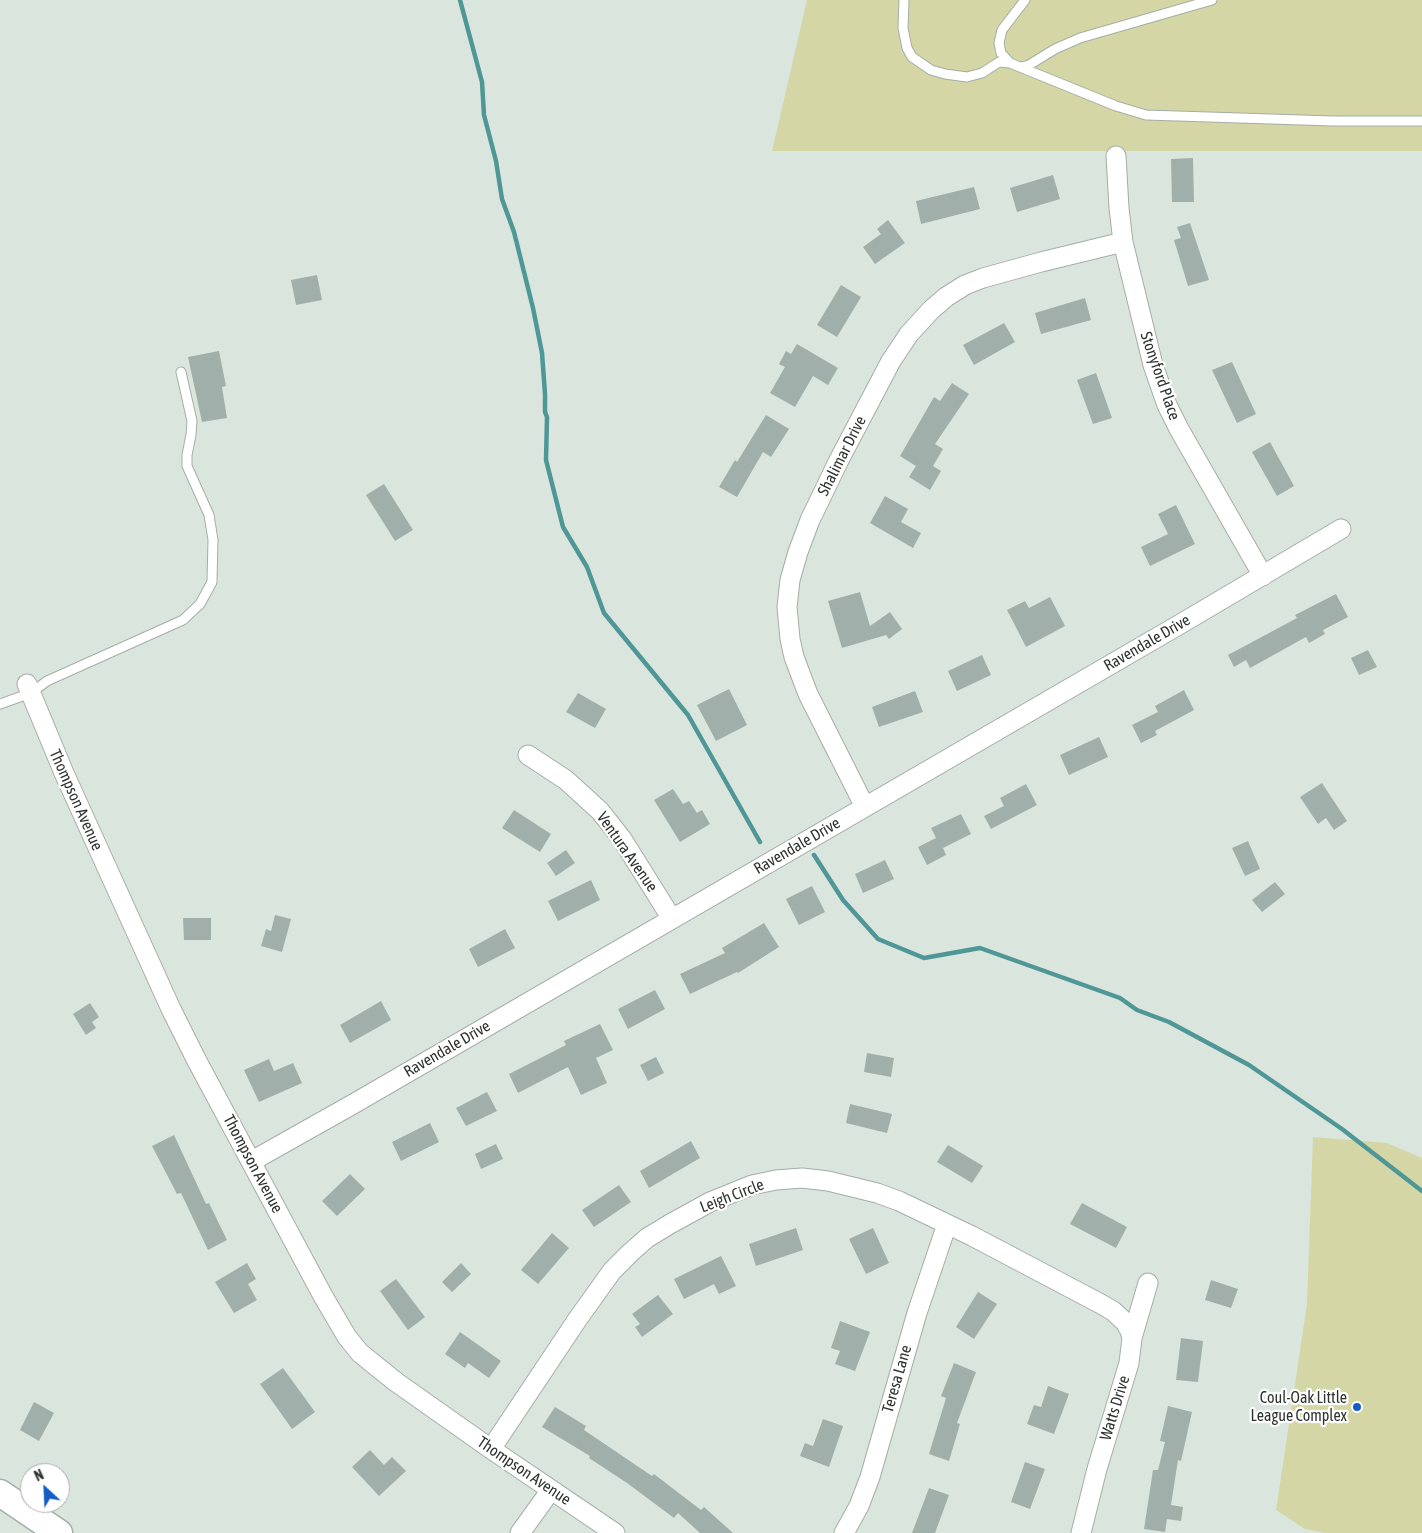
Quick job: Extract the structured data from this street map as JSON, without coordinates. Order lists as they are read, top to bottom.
{
  "streets": {
    "street": [
      "Stonyford Place",
      "Shalimar Drive",
      "Ravendale Drive",
      "Thompson Avenue",
      "Ventura Avenue",
      "Leigh Circle",
      "Teresa Lane",
      "Watts Drive"
    ]
  },
  "crossings": [
    ["Stonyford Place", "Shalimar Drive"],
    ["Stonyford Place", "Ravendale Drive"],
    ["Shalimar Drive", "Ravendale Drive"],
    ["Ravendale Drive", "Thompson Avenue"],
    ["Ravendale Drive", "Ventura Avenue"],
    ["Thompson Avenue", "Leigh Circle"],
    ["Leigh Circle", "Teresa Lane"],
    ["Leigh Circle", "Watts Drive"]
  ],
  "places": ["Coul-Oak Little League Complex"],
  "north": "top left"
}
